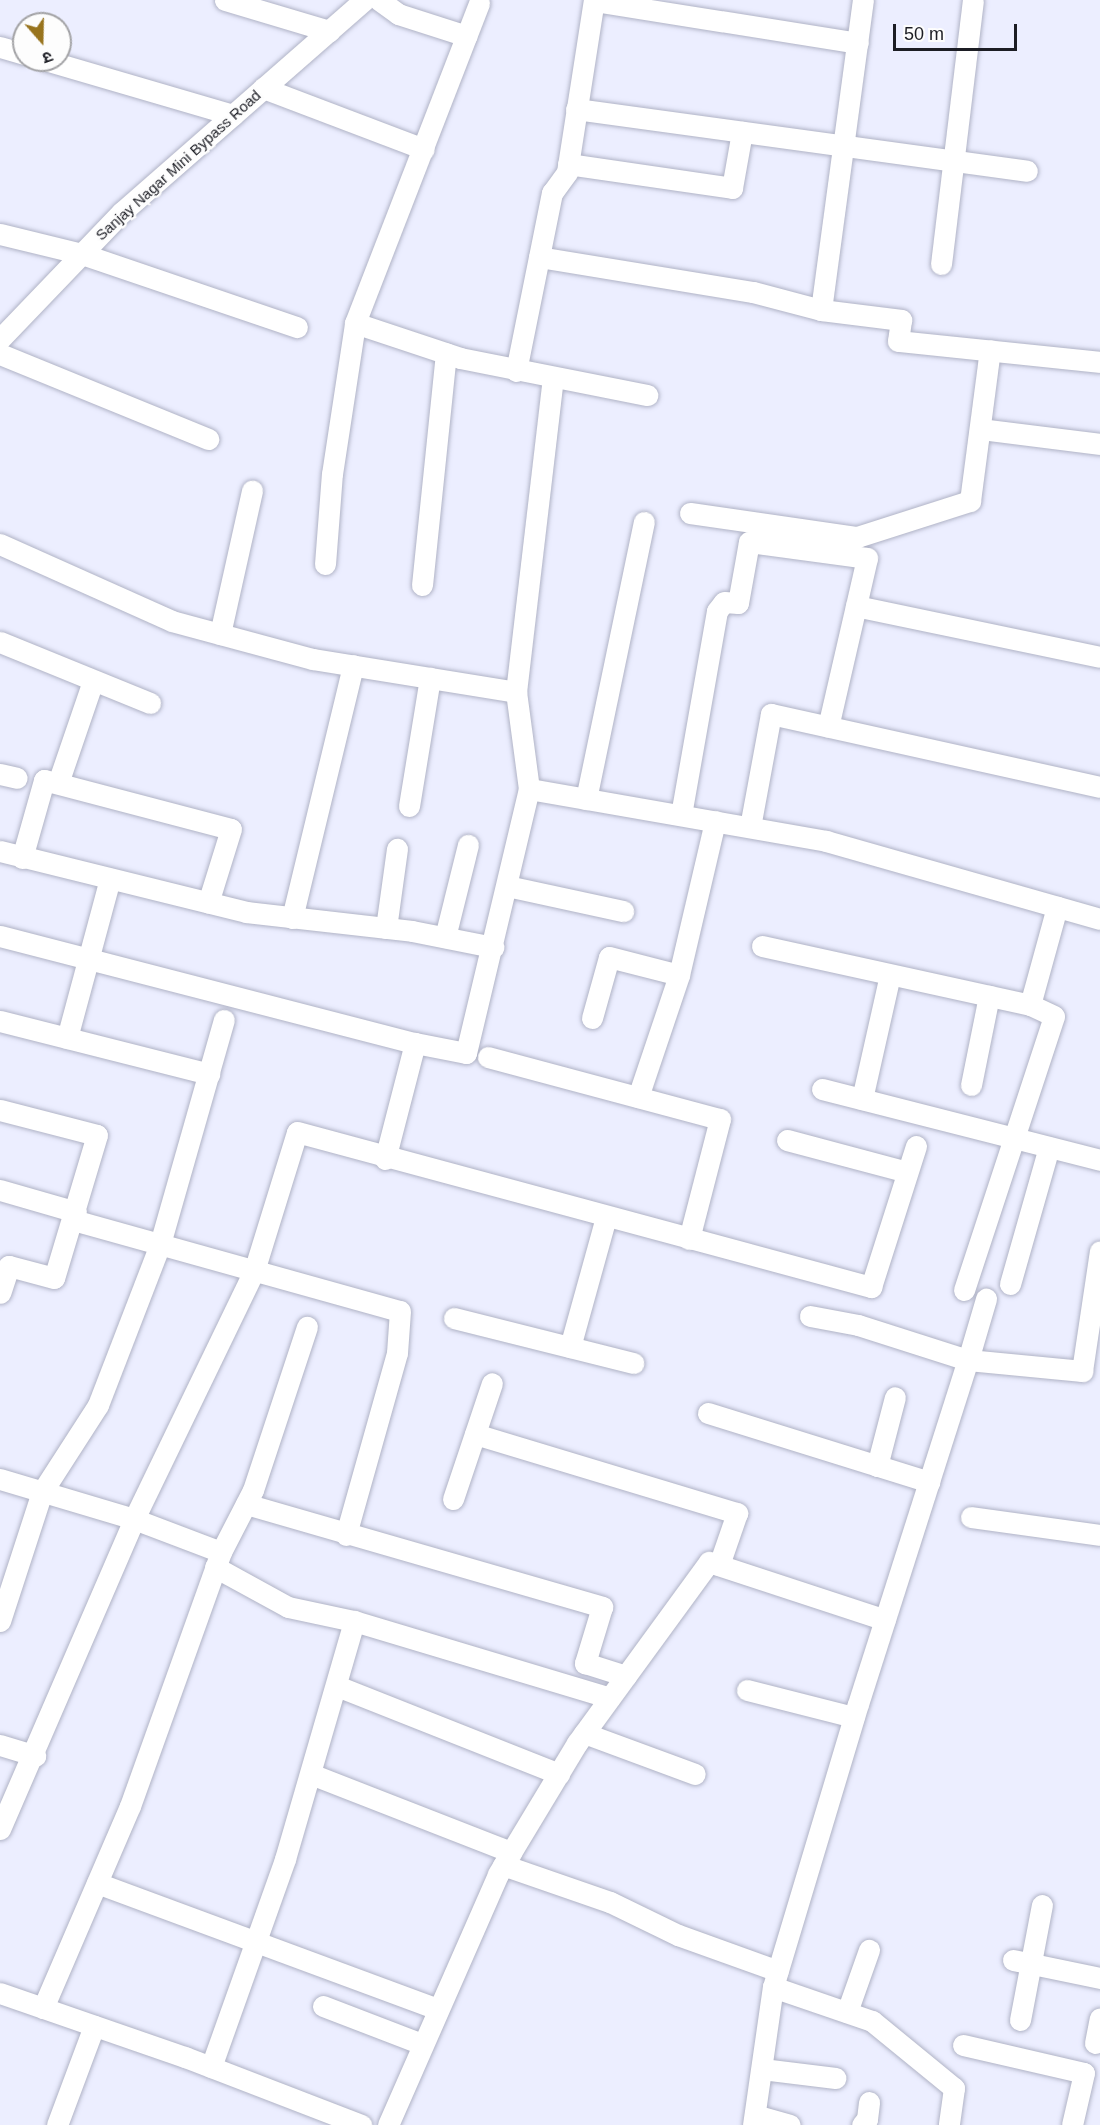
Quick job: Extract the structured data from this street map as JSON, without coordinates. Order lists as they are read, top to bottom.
{
  "streets": {
    "street": ["Sanjay Nagar Mini Bypass Road"]
  },
  "scale_bar": "50 m",
  "north": "bottom"
}
